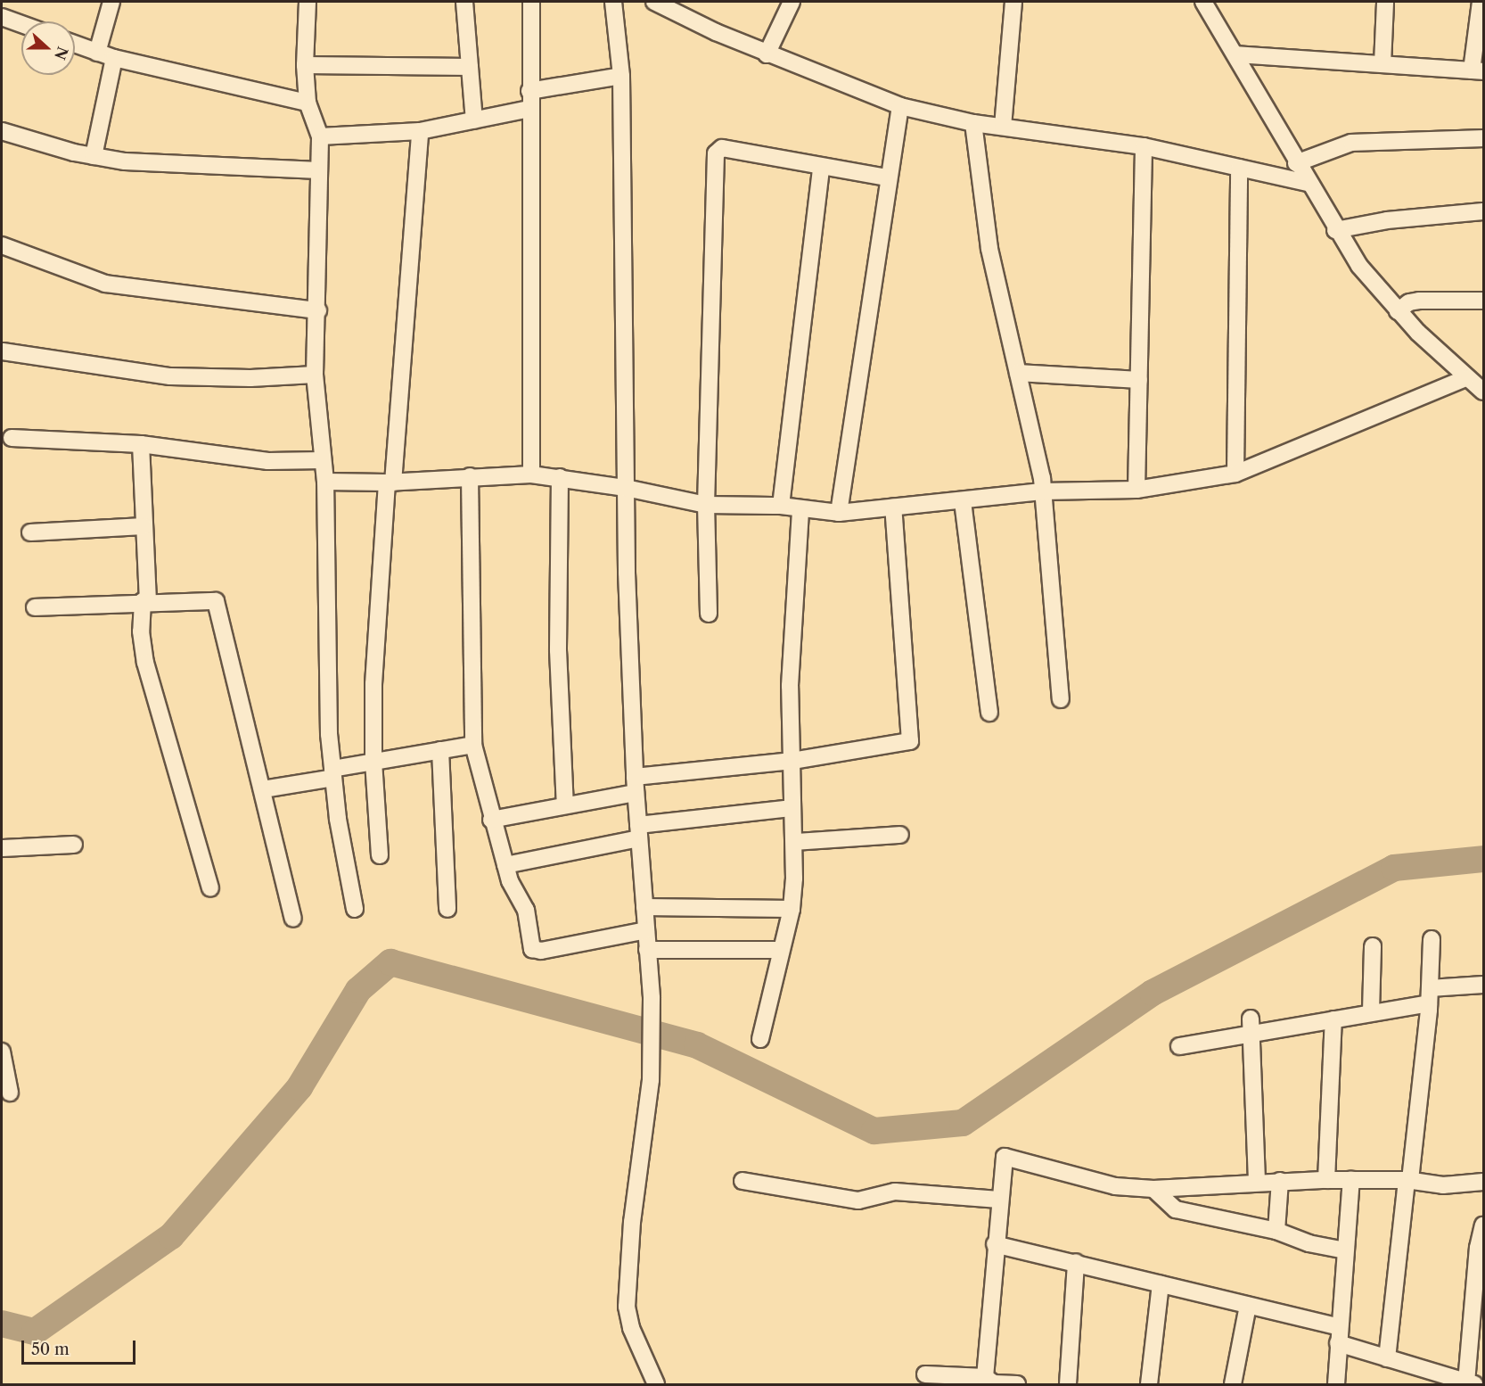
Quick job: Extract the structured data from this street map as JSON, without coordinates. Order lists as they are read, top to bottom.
{
  "scale_bar": "50 m",
  "north": "right"
}
